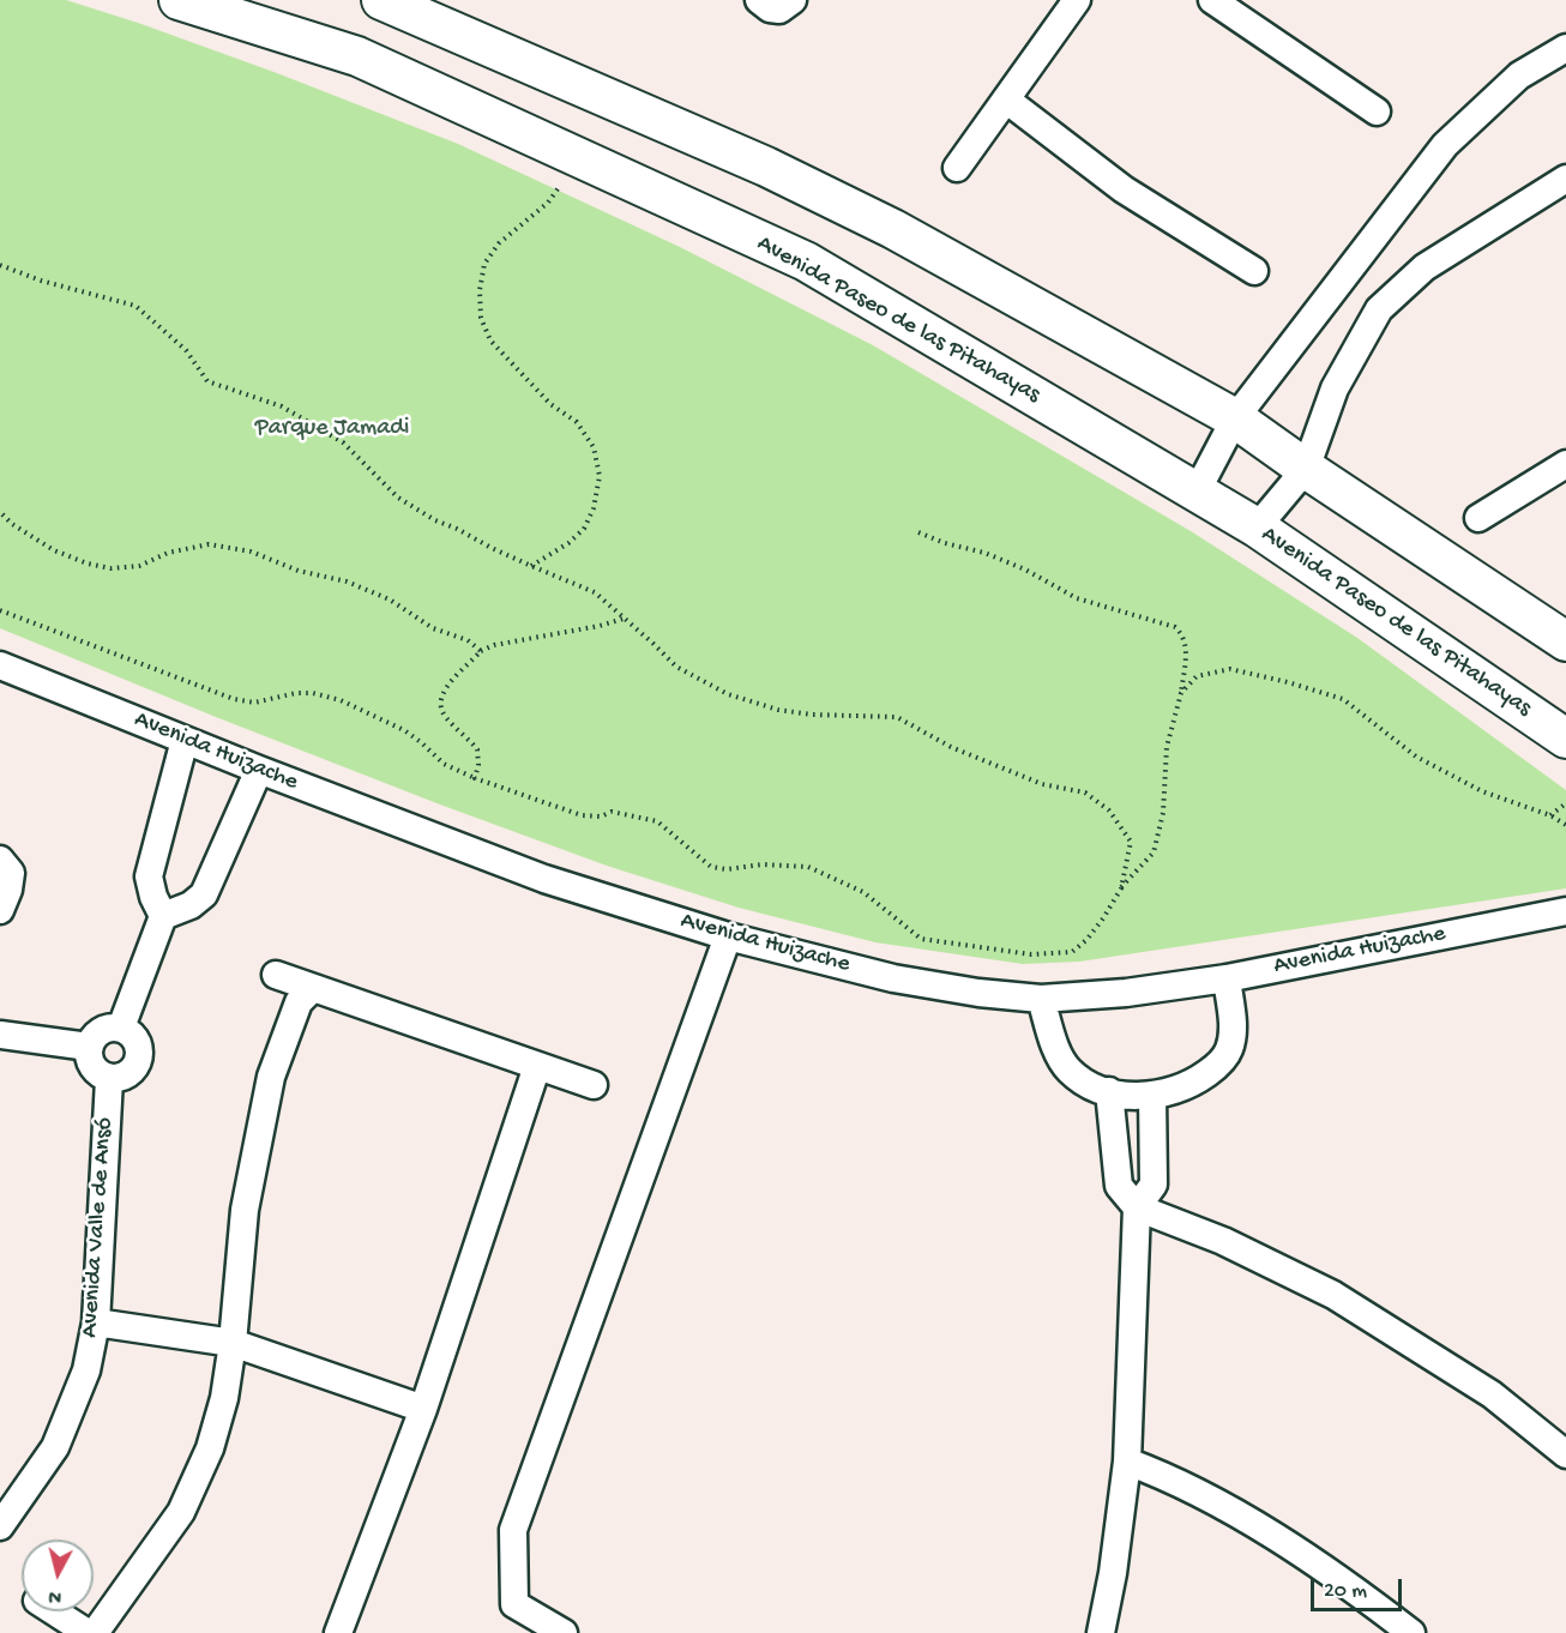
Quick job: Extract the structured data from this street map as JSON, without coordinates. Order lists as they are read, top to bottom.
{
  "streets": {
    "street": ["Avenida Paseo de las Pitahayas", "Avenida Huizache", "Avenida Valle de Ansó"]
  },
  "parks": ["Parque Jamadi"],
  "scale_bar": "20 m",
  "north": "bottom"
}
